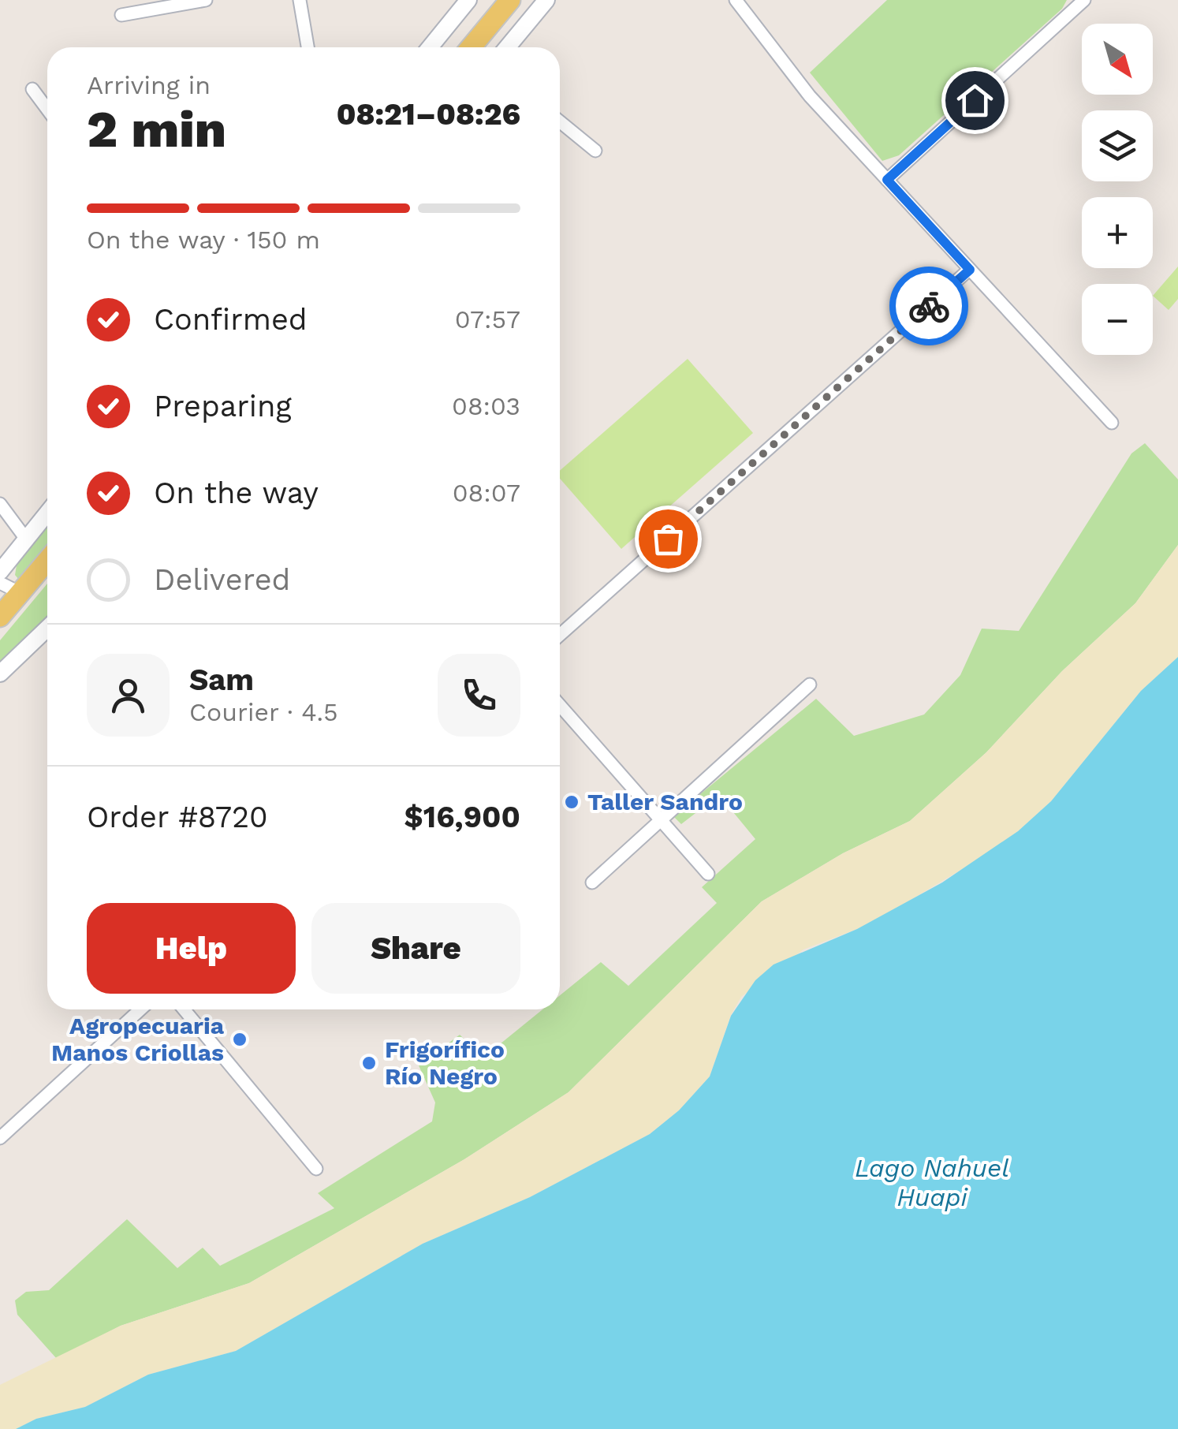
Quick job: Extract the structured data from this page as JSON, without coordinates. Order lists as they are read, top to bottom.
{
  "water": ["Lago Nahuel Huapi"],
  "places": ["Taller Sandro", "Agropecuaria Manos Criollas", "Frigorífico Río Negro"],
  "north": "bottom right",
  "page": {
    "map_buttons": ["+", "−"],
    "heading": ["2 min", "Arriving in", "08:21–08:26"],
    "panel": [
      "Sam",
      "Courier · 4.5",
      "Order #8720",
      "$16,900"
    ],
    "bar": "On the way · 150 m",
    "list": [
      ["Confirmed", "07:57"],
      ["Preparing", "08:03"],
      ["On the way", "08:07"],
      "Delivered"
    ],
    "buttons": ["Help", "Share"]
  }
}
